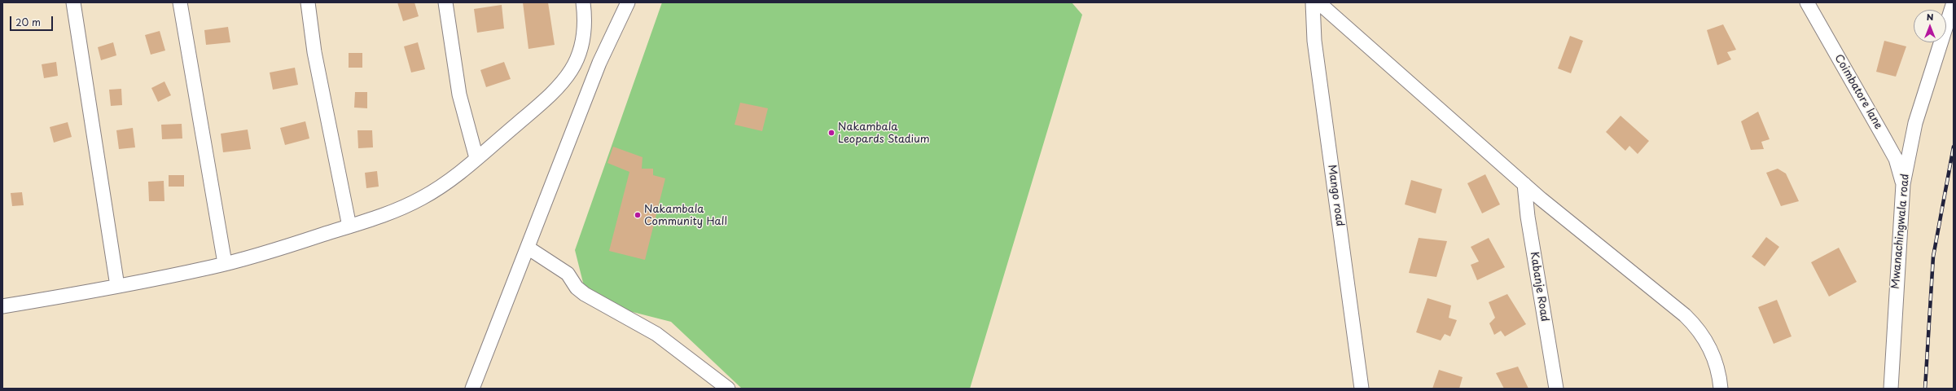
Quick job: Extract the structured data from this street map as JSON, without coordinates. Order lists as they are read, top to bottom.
{
  "streets": {
    "street": [
      "Coimbatore lane",
      "Mango road",
      "Mwanachingwala road",
      "Kabanje Road"
    ]
  },
  "crossings": [
    ["Coimbatore lane", "Mwanachingwala road"]
  ],
  "places": ["Nakambala Leopards Stadium", "Nakambala Community Hall"],
  "scale_bar": "20 m",
  "north": "top"
}
